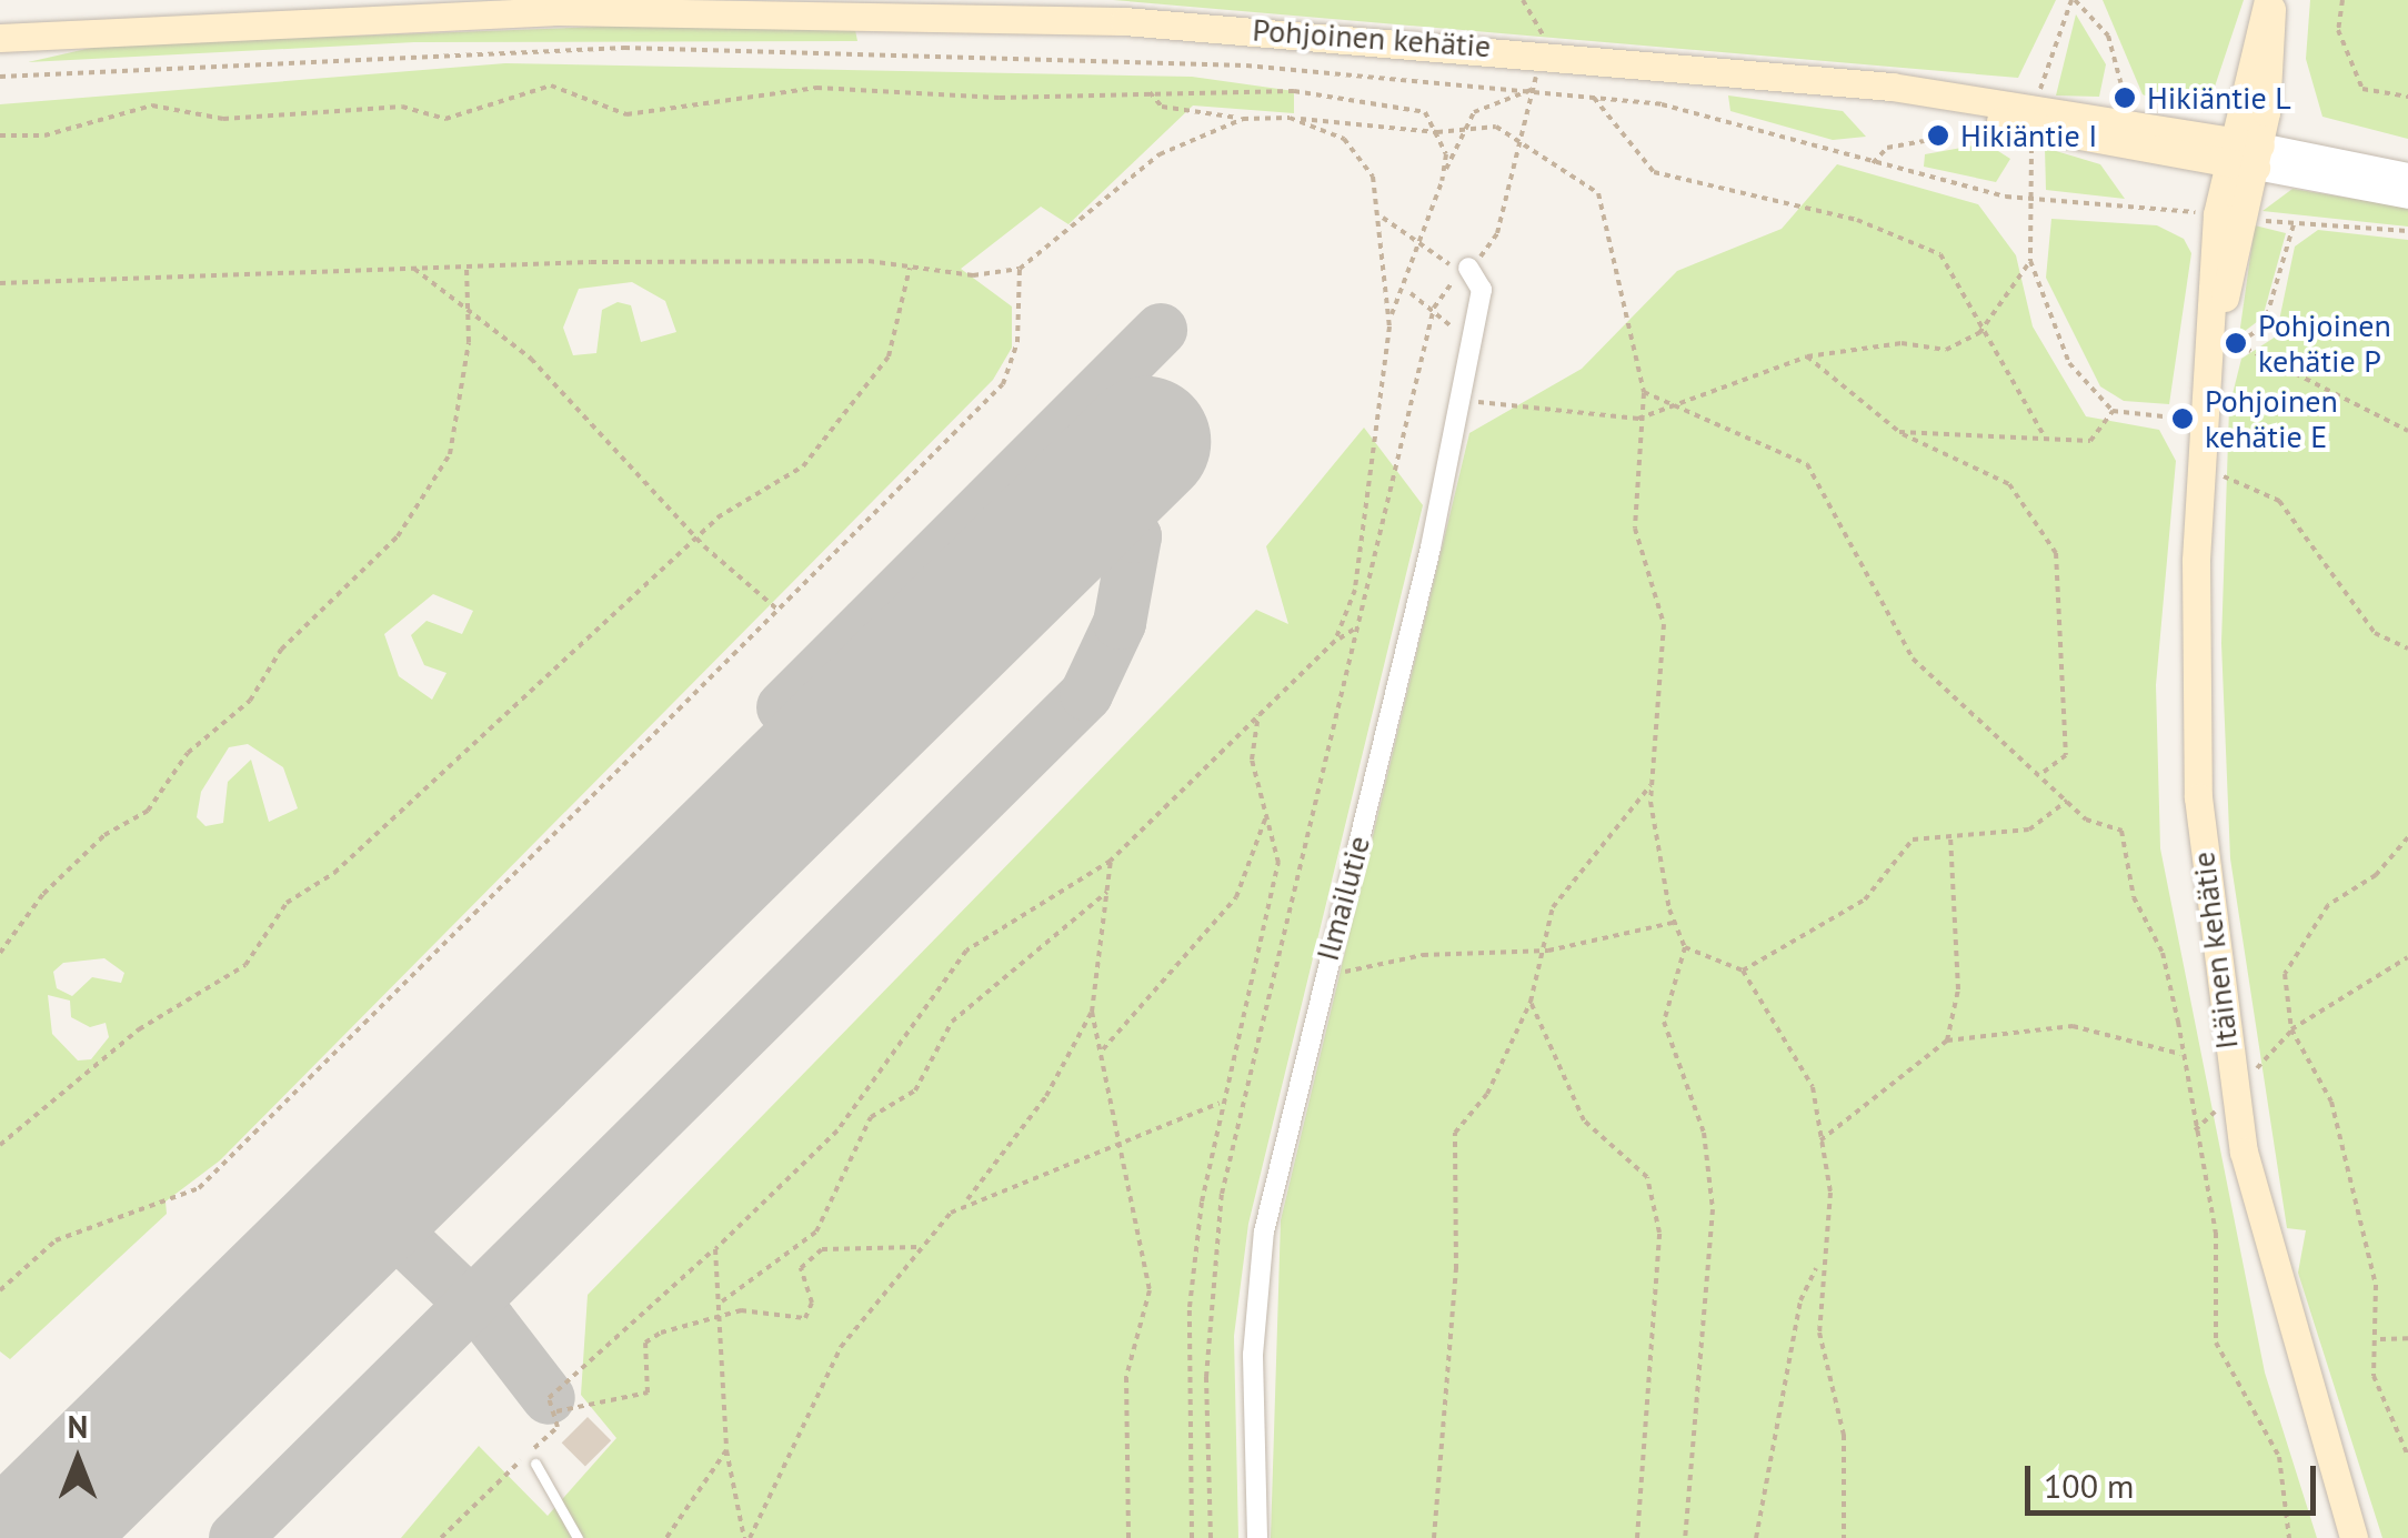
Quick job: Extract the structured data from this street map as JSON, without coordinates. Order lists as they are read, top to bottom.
{
  "streets": {
    "main road": ["Pohjoinen kehätie", "Itäinen kehätie"],
    "street": ["Ilmailutie"]
  },
  "crossings": [
    ["Pohjoinen kehätie", "Itäinen kehätie"]
  ],
  "places": [
    "Hikiäntie L",
    "Hikiäntie I",
    "Pohjoinen kehätie P",
    "Pohjoinen kehätie E"
  ],
  "scale_bar": "100 m",
  "north": "top"
}
